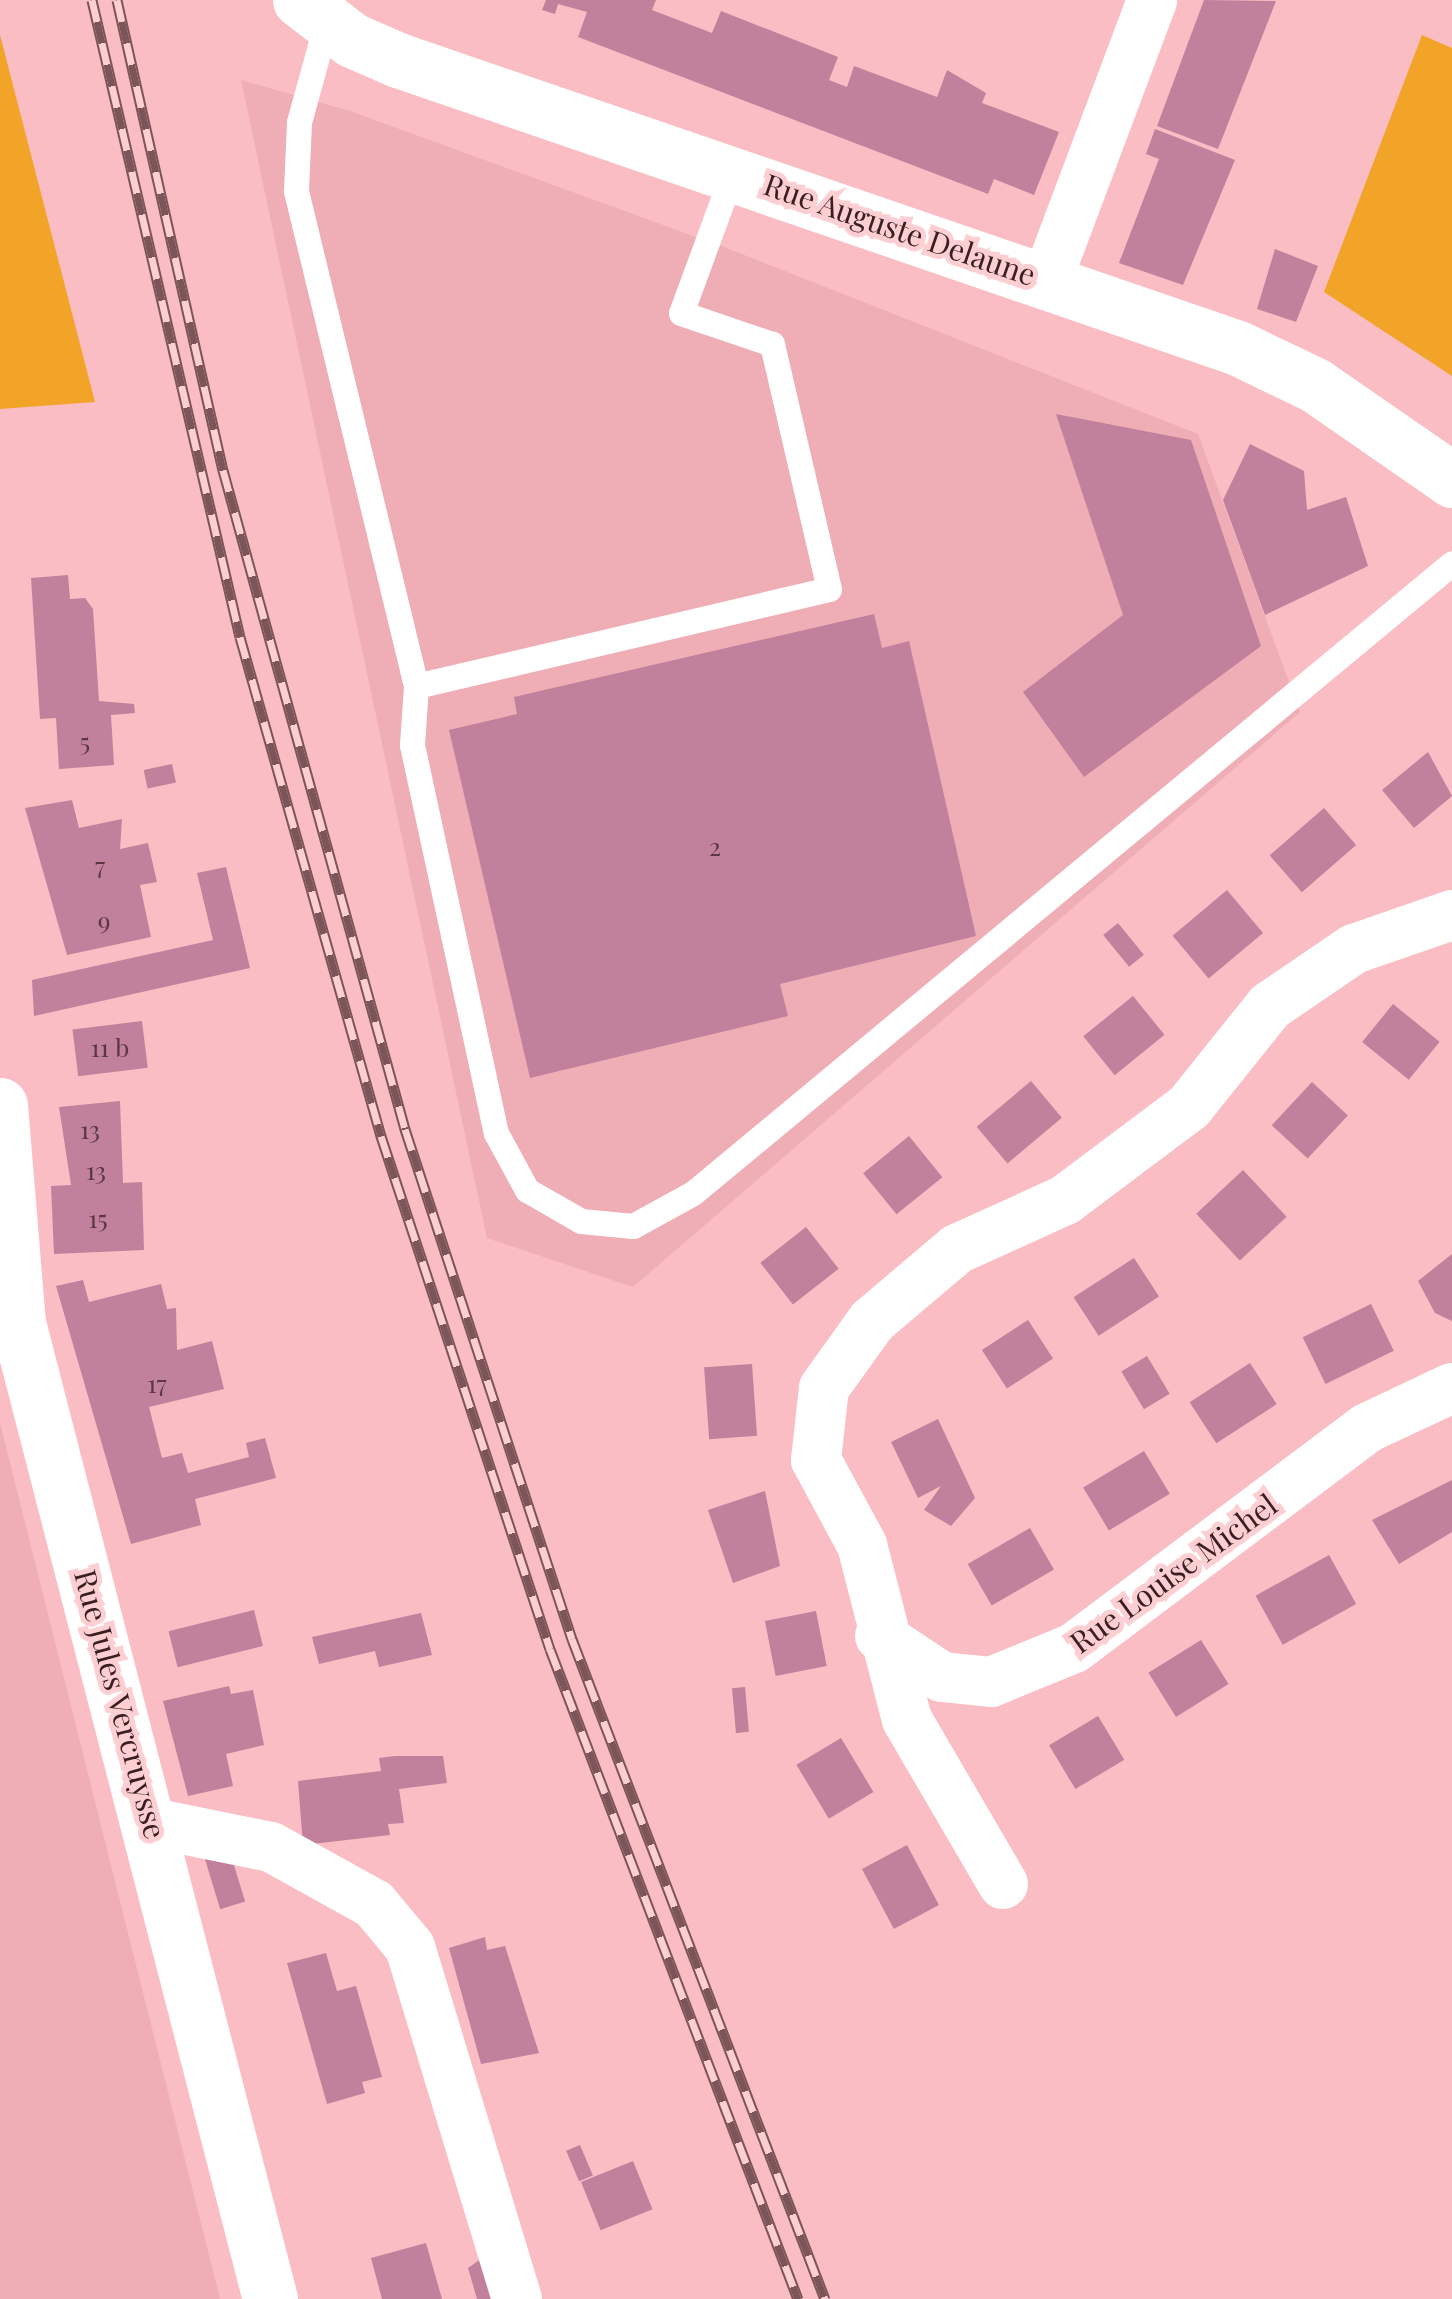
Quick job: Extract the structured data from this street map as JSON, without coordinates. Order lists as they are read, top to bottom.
{
  "streets": {
    "street": ["Rue Auguste Delaune", "Rue Louise Michel", "Rue Jules Vercruysse"]
  },
  "house_numbers": [
    "5",
    "2",
    "7",
    "9",
    "11 b",
    "13",
    "13",
    "15",
    "17"
  ]
}
